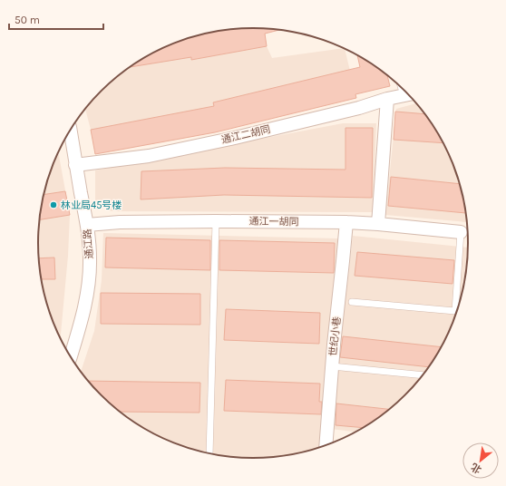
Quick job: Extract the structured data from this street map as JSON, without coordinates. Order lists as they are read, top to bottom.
{
  "streets": {
    "street": [
      "通江二胡同",
      "通江一胡同",
      "通江路",
      "世纪小巷"
    ]
  },
  "crossings": [
    ["通江二胡同", "通江路"],
    ["通江一胡同", "通江路"],
    ["通江一胡同", "世纪小巷"]
  ],
  "places": ["林业局45号楼"],
  "scale_bar": "50 m",
  "north": "bottom left"
}
